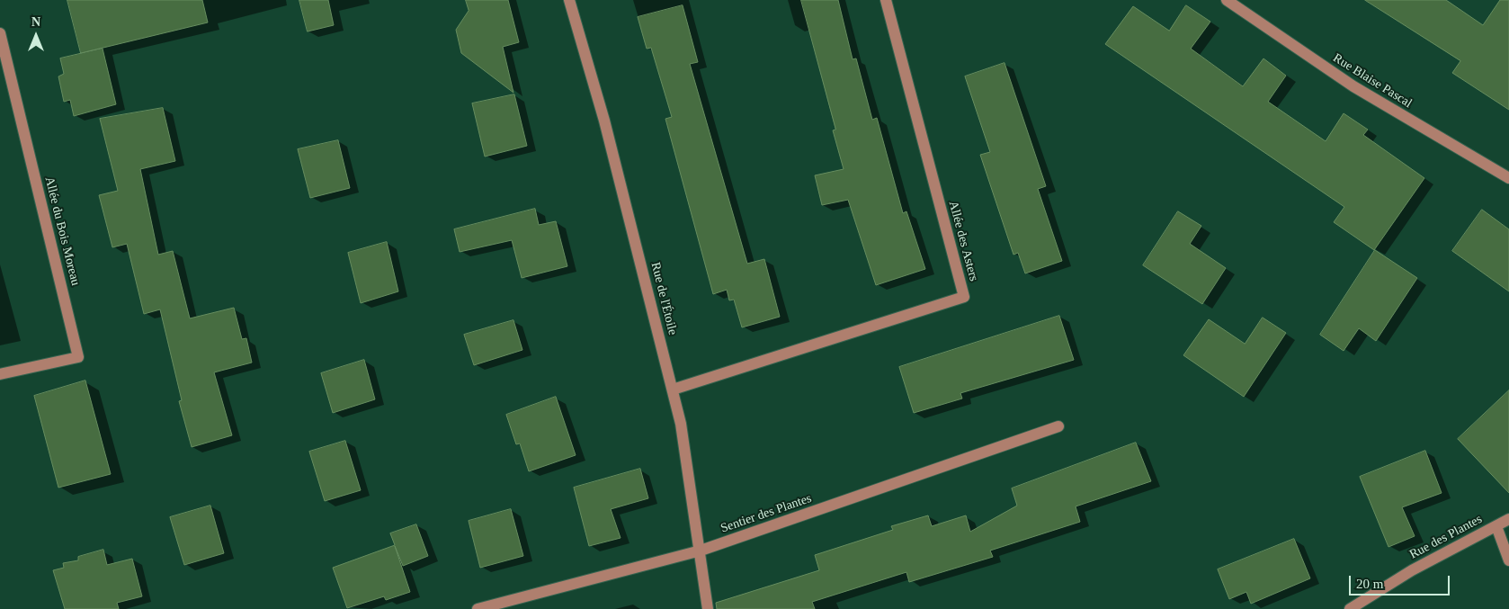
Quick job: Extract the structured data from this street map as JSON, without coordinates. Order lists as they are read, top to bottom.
{
  "streets": {
    "street": [
      "Rue Blaise Pascal",
      "Allée du Bois Moreau",
      "Allée des Asters",
      "Rue de l'Étoile",
      "Sentier des Plantes",
      "Rue des Plantes"
    ]
  },
  "crossings": [
    ["Allée des Asters", "Rue de l'Étoile"],
    ["Rue de l'Étoile", "Sentier des Plantes"]
  ],
  "scale_bar": "20 m",
  "north": "top"
}
